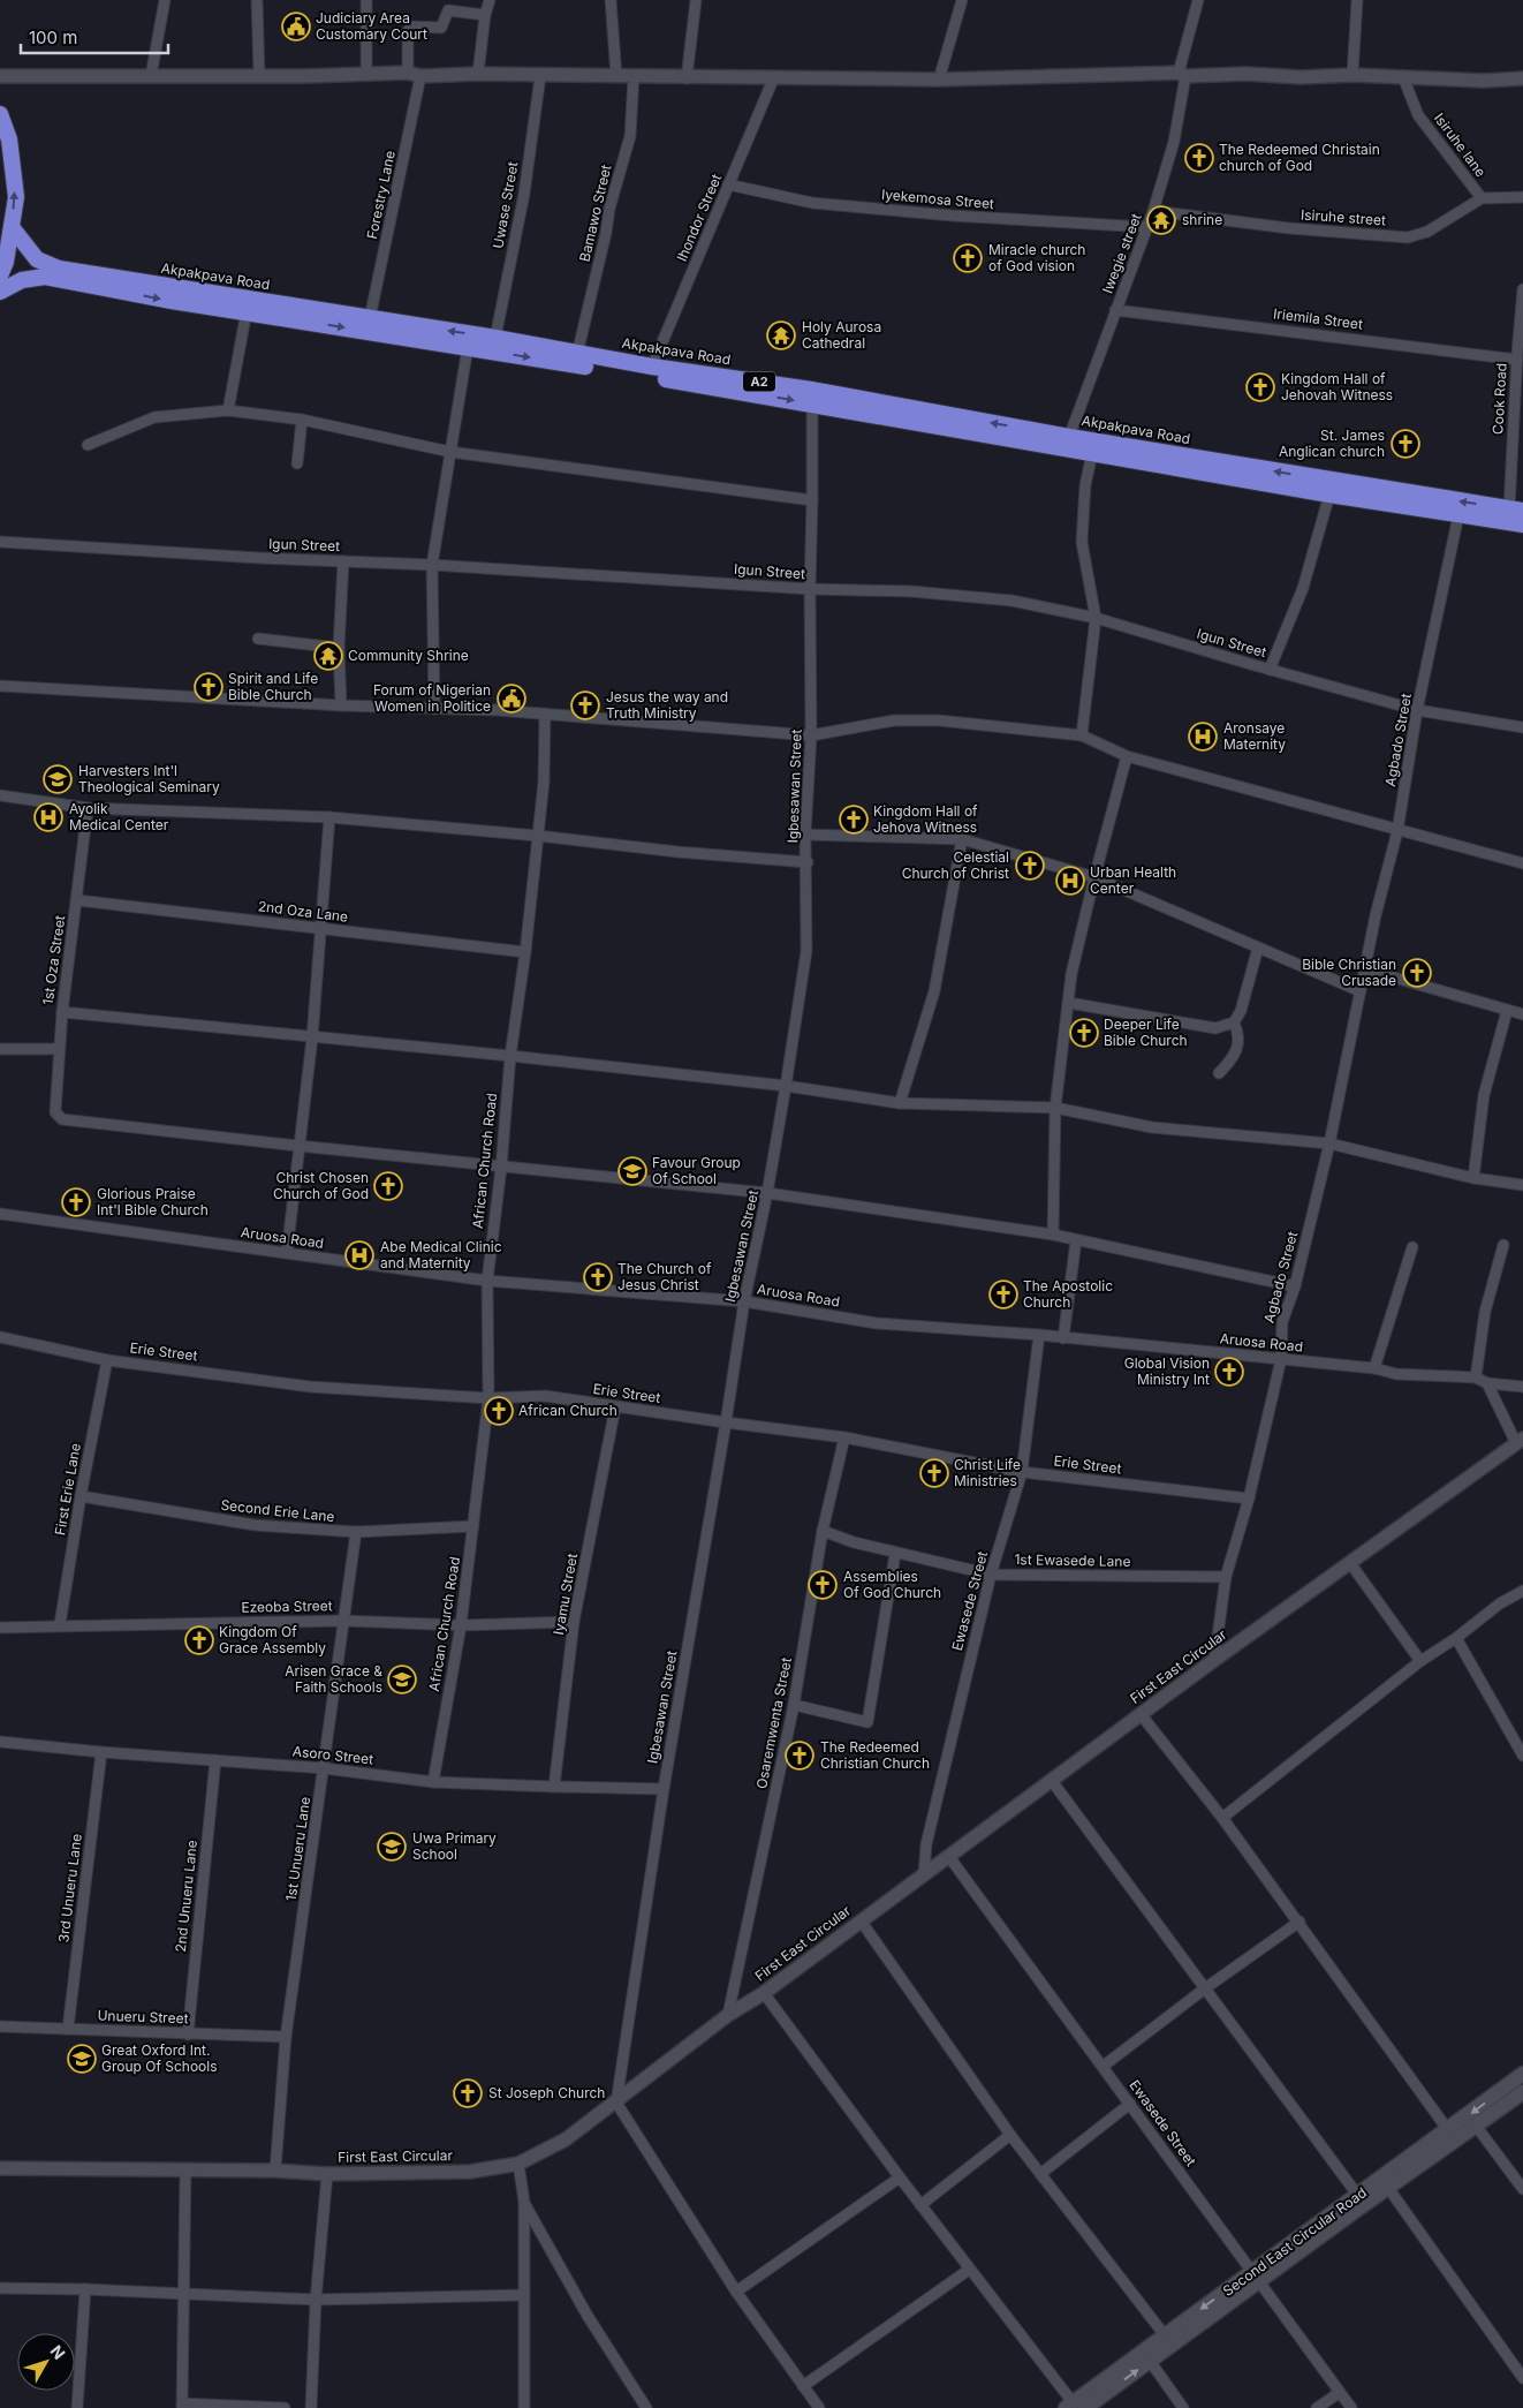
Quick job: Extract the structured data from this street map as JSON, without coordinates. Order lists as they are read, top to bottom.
{
  "streets": {
    "highway": ["Akpakpava Road", "A2"],
    "main road": ["Second East Circular Road"],
    "street": [
      "Isiruhe lane",
      "Forestry Lane",
      "Iyekemosa Street",
      "Uwase Street",
      "Bamawo Street",
      "Ihondor Street",
      "Isiruhe street",
      "Iwegie street",
      "Iriemila Street",
      "Cook Road",
      "Igun Street",
      "Agbado Street",
      "Igbesawan Street",
      "2nd Oza Lane",
      "1st Oza Street",
      "African Church Road",
      "Aruosa Road",
      "Erie Street",
      "First Erie Lane",
      "Second Erie Lane",
      "1st Ewasede Lane",
      "Iyamu Street",
      "Ewasede Street",
      "Ezeoba Street",
      "First East Circular",
      "Osaremwenta Street",
      "Asoro Street",
      "1st Unueru Lane",
      "3rd Unueru Lane",
      "2nd Unueru Lane",
      "Unueru Street"
    ]
  },
  "crossings": [
    ["Isiruhe lane", "Isiruhe street"],
    ["Forestry Lane", "Akpakpava Road"],
    ["Iyekemosa Street", "Ihondor Street"],
    ["Iyekemosa Street", "Iwegie street"],
    ["Uwase Street", "Akpakpava Road"],
    ["Bamawo Street", "Akpakpava Road"],
    ["Ihondor Street", "Akpakpava Road"],
    ["Isiruhe street", "Iwegie street"],
    ["Iwegie street", "Akpakpava Road"],
    ["Iwegie street", "Iriemila Street"],
    ["Akpakpava Road", "Cook Road"],
    ["Akpakpava Road", "Agbado Street"],
    ["Akpakpava Road", "Igbesawan Street"],
    ["Iriemila Street", "Cook Road"],
    ["Igun Street", "Agbado Street"],
    ["Igun Street", "Igbesawan Street"],
    ["Agbado Street", "Aruosa Road"],
    ["Agbado Street", "Erie Street"],
    ["Agbado Street", "1st Ewasede Lane"],
    ["Agbado Street", "First East Circular"],
    ["Igbesawan Street", "Aruosa Road"],
    ["Igbesawan Street", "Erie Street"],
    ["Igbesawan Street", "First East Circular"],
    ["Igbesawan Street", "Asoro Street"],
    ["2nd Oza Lane", "1st Oza Street"],
    ["2nd Oza Lane", "African Church Road"],
    ["African Church Road", "Aruosa Road"],
    ["African Church Road", "Erie Street"],
    ["African Church Road", "Second Erie Lane"],
    ["African Church Road", "Ezeoba Street"],
    ["African Church Road", "Asoro Street"],
    ["Aruosa Road", "Ewasede Street"],
    ["Erie Street", "First Erie Lane"],
    ["Erie Street", "Iyamu Street"],
    ["Erie Street", "Ewasede Street"],
    ["Erie Street", "Osaremwenta Street"],
    ["First Erie Lane", "Second Erie Lane"],
    ["First Erie Lane", "Ezeoba Street"],
    ["Second Erie Lane", "1st Unueru Lane"],
    ["1st Ewasede Lane", "Ewasede Street"],
    ["1st Ewasede Lane", "Osaremwenta Street"],
    ["Iyamu Street", "Ezeoba Street"],
    ["Iyamu Street", "Asoro Street"],
    ["Ewasede Street", "First East Circular"],
    ["Ewasede Street", "Second East Circular Road"],
    ["Ezeoba Street", "1st Unueru Lane"],
    ["First East Circular", "Osaremwenta Street"],
    ["First East Circular", "1st Unueru Lane"],
    ["Asoro Street", "1st Unueru Lane"],
    ["Asoro Street", "3rd Unueru Lane"],
    ["Asoro Street", "2nd Unueru Lane"],
    ["1st Unueru Lane", "Unueru Street"],
    ["3rd Unueru Lane", "Unueru Street"],
    ["2nd Unueru Lane", "Unueru Street"]
  ],
  "places": {
    "public building": ["Judiciary Area Customary Court", "Forum of Nigerian Women in Politice"],
    "church": [
      "The Redeemed Christain church of God",
      "Miracle church of God vision",
      "Kingdom Hall of Jehovah Witness",
      "St. James Anglican church",
      "Spirit and Life Bible Church",
      "Jesus the way and Truth Ministry",
      "Kingdom Hall of Jehova Witness",
      "Celestial Church of Christ",
      "Bible Christian Crusade",
      "Deeper Life Bible Church",
      "Christ Chosen Church of God",
      "Glorious Praise Int'l Bible Church",
      "The Church of Jesus Christ",
      "The Apostolic Church",
      "Global Vision Ministry Int",
      "African Church",
      "Christ Life Ministries",
      "Assemblies Of God Church",
      "Kingdom Of Grace Assembly",
      "The Redeemed Christian Church",
      "St Joseph Church"
    ],
    "temple": ["shrine", "Holy Aurosa Cathedral", "Community Shrine"],
    "hospital": [
      "Aronsaye Maternity",
      "Ayolik Medical Center",
      "Urban Health Center",
      "Abe Medical Clinic and Maternity"
    ],
    "school or university": [
      "Harvesters Int'l Theological Seminary",
      "Favour Group Of School",
      "Arisen Grace & Faith Schools",
      "Uwa Primary School",
      "Great Oxford Int. Group Of Schools"
    ]
  },
  "scale_bar": "100 m",
  "north": "top right"
}
